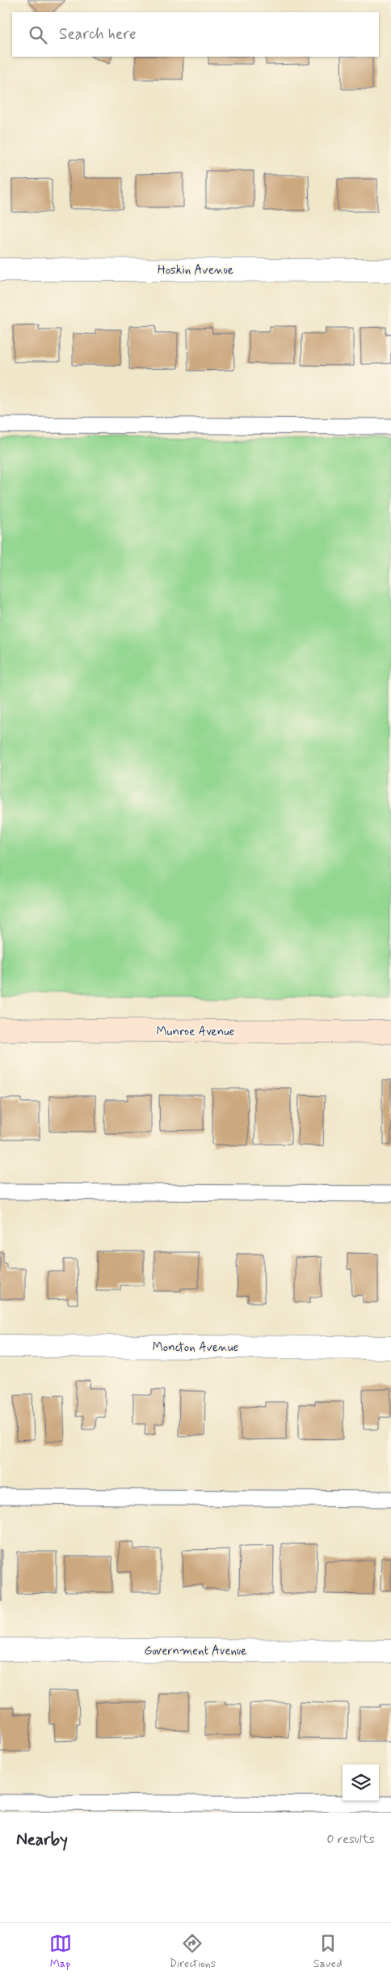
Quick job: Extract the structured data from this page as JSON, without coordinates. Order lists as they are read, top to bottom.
{
  "streets": {
    "street": [
      "Hoskin Avenue",
      "Munroe Avenue",
      "Moncton Avenue",
      "Government Avenue"
    ]
  },
  "page": {
    "search": "Search here",
    "heading": ["Nearby", "0 results"],
    "nav": ["Map", "Directions", "Saved"]
  }
}
